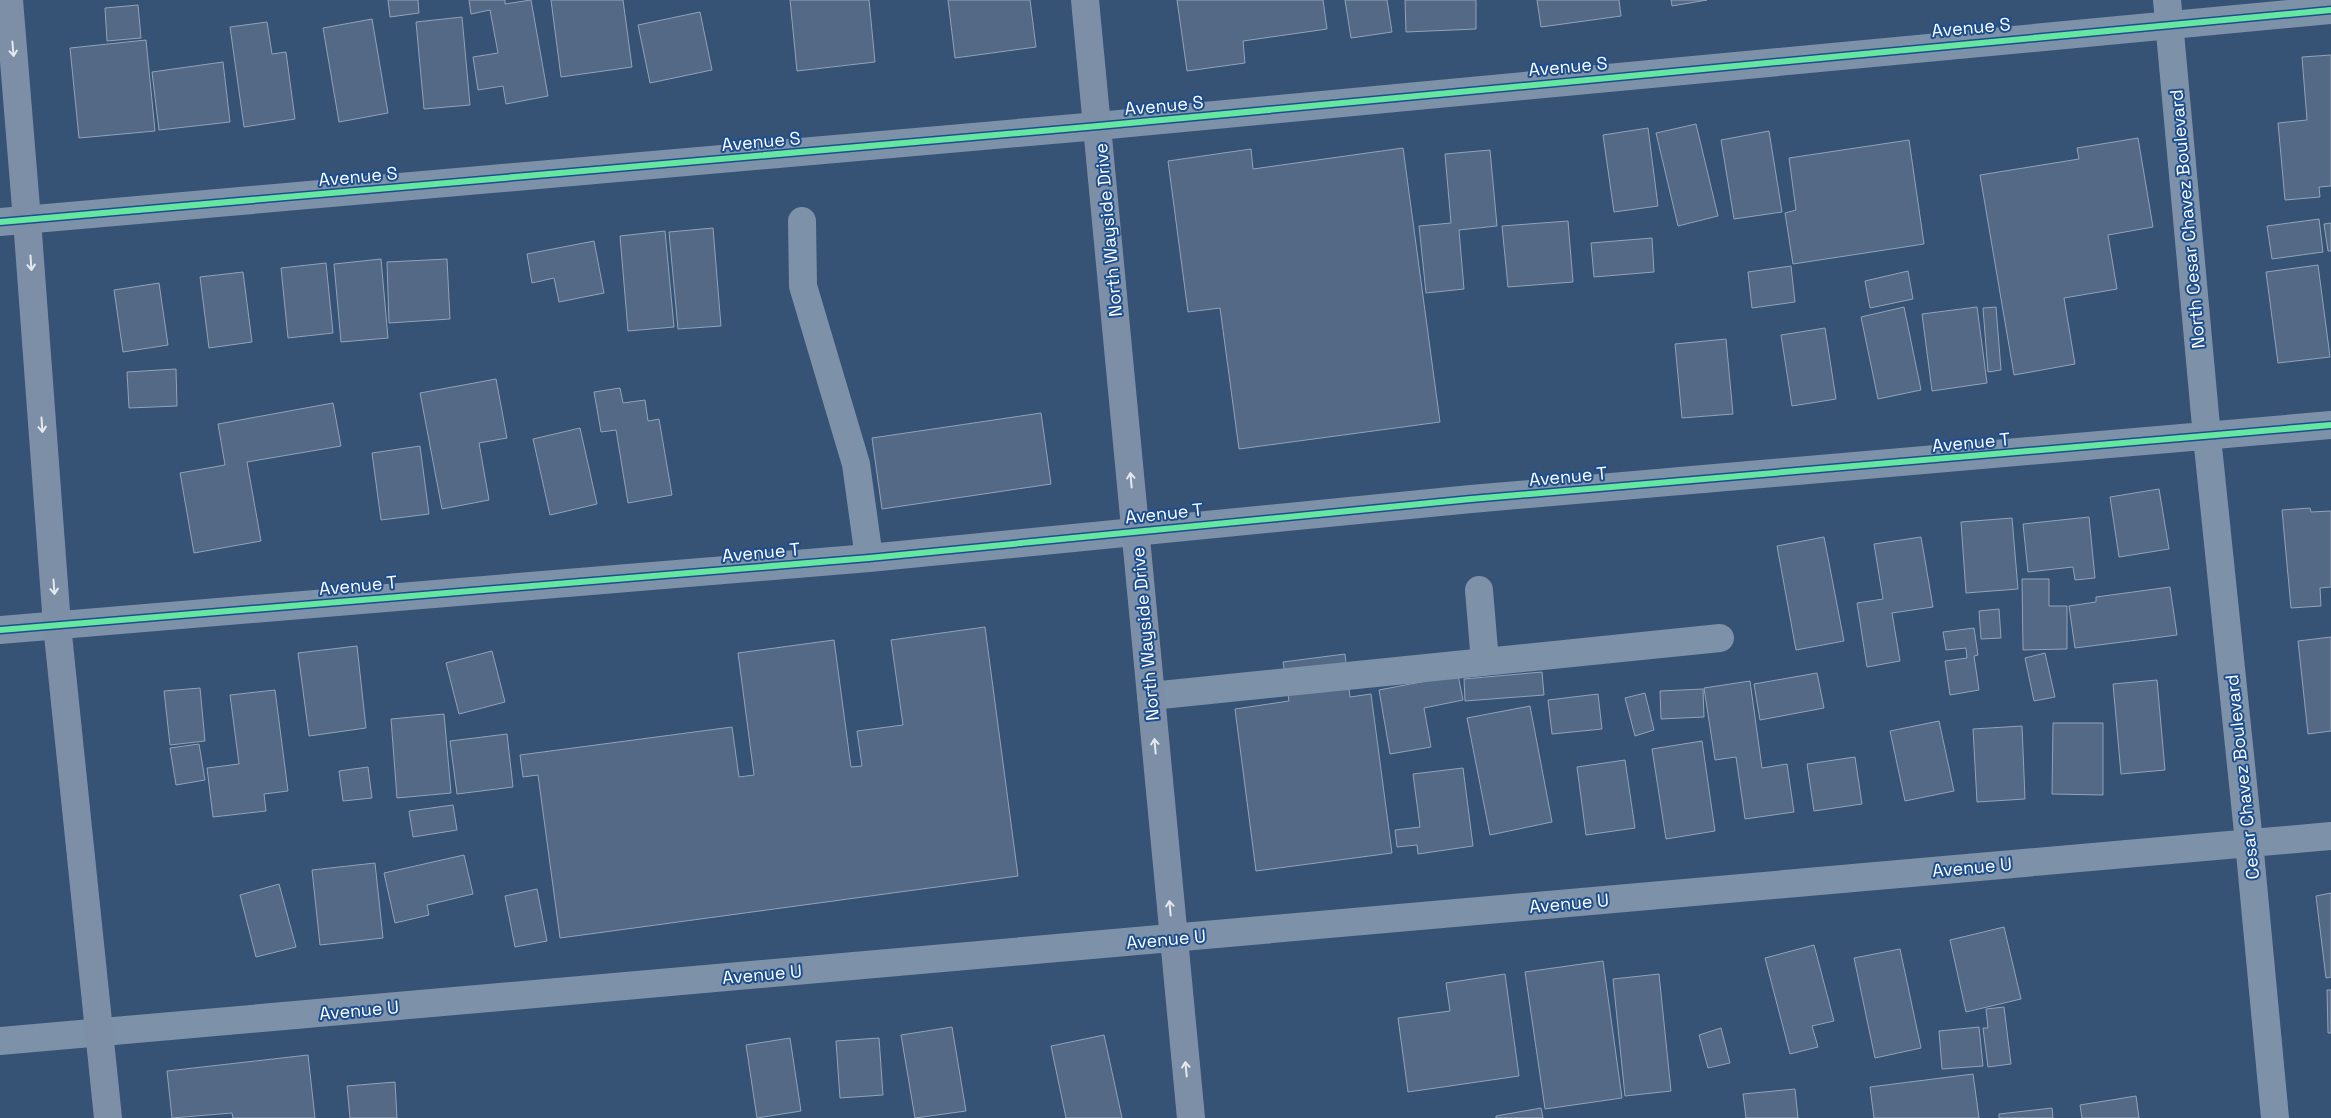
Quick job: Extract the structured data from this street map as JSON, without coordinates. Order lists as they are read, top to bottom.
{
  "streets": {
    "main road": ["North Wayside Drive"],
    "street": [
      "Avenue S",
      "North Cesar Chavez Boulevard",
      "Avenue T",
      "Cesar Chavez Boulevard",
      "Avenue U"
    ]
  },
  "crossings": [
    ["Avenue S", "North Cesar Chavez Boulevard"],
    ["Avenue S", "North Wayside Drive"],
    ["North Cesar Chavez Boulevard", "Avenue T"],
    ["North Cesar Chavez Boulevard", "Cesar Chavez Boulevard"],
    ["North Wayside Drive", "Avenue T"],
    ["North Wayside Drive", "Avenue U"],
    ["Avenue T", "Cesar Chavez Boulevard"],
    ["Cesar Chavez Boulevard", "Avenue U"]
  ],
  "one_way": ["North Wayside Drive"]
}
